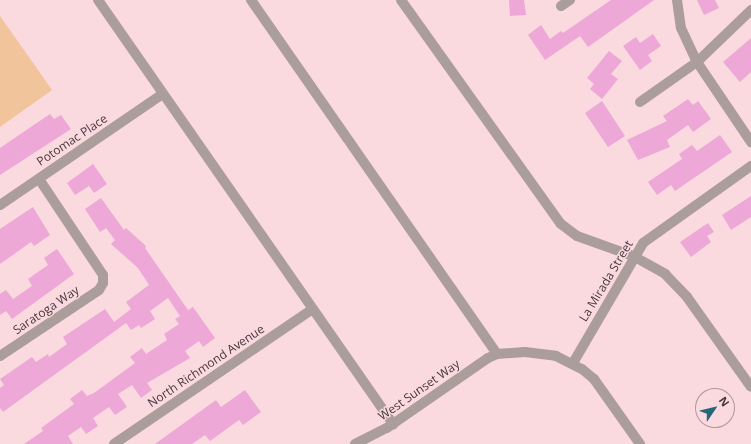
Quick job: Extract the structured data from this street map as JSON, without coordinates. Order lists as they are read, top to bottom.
{
  "streets": {
    "street": [
      "Potomac Place",
      "La Mirada Street",
      "Saratoga Way",
      "North Richmond Avenue",
      "West Sunset Way"
    ]
  },
  "crossings": [
    ["Potomac Place", "Saratoga Way"]
  ],
  "north": "top right"
}
